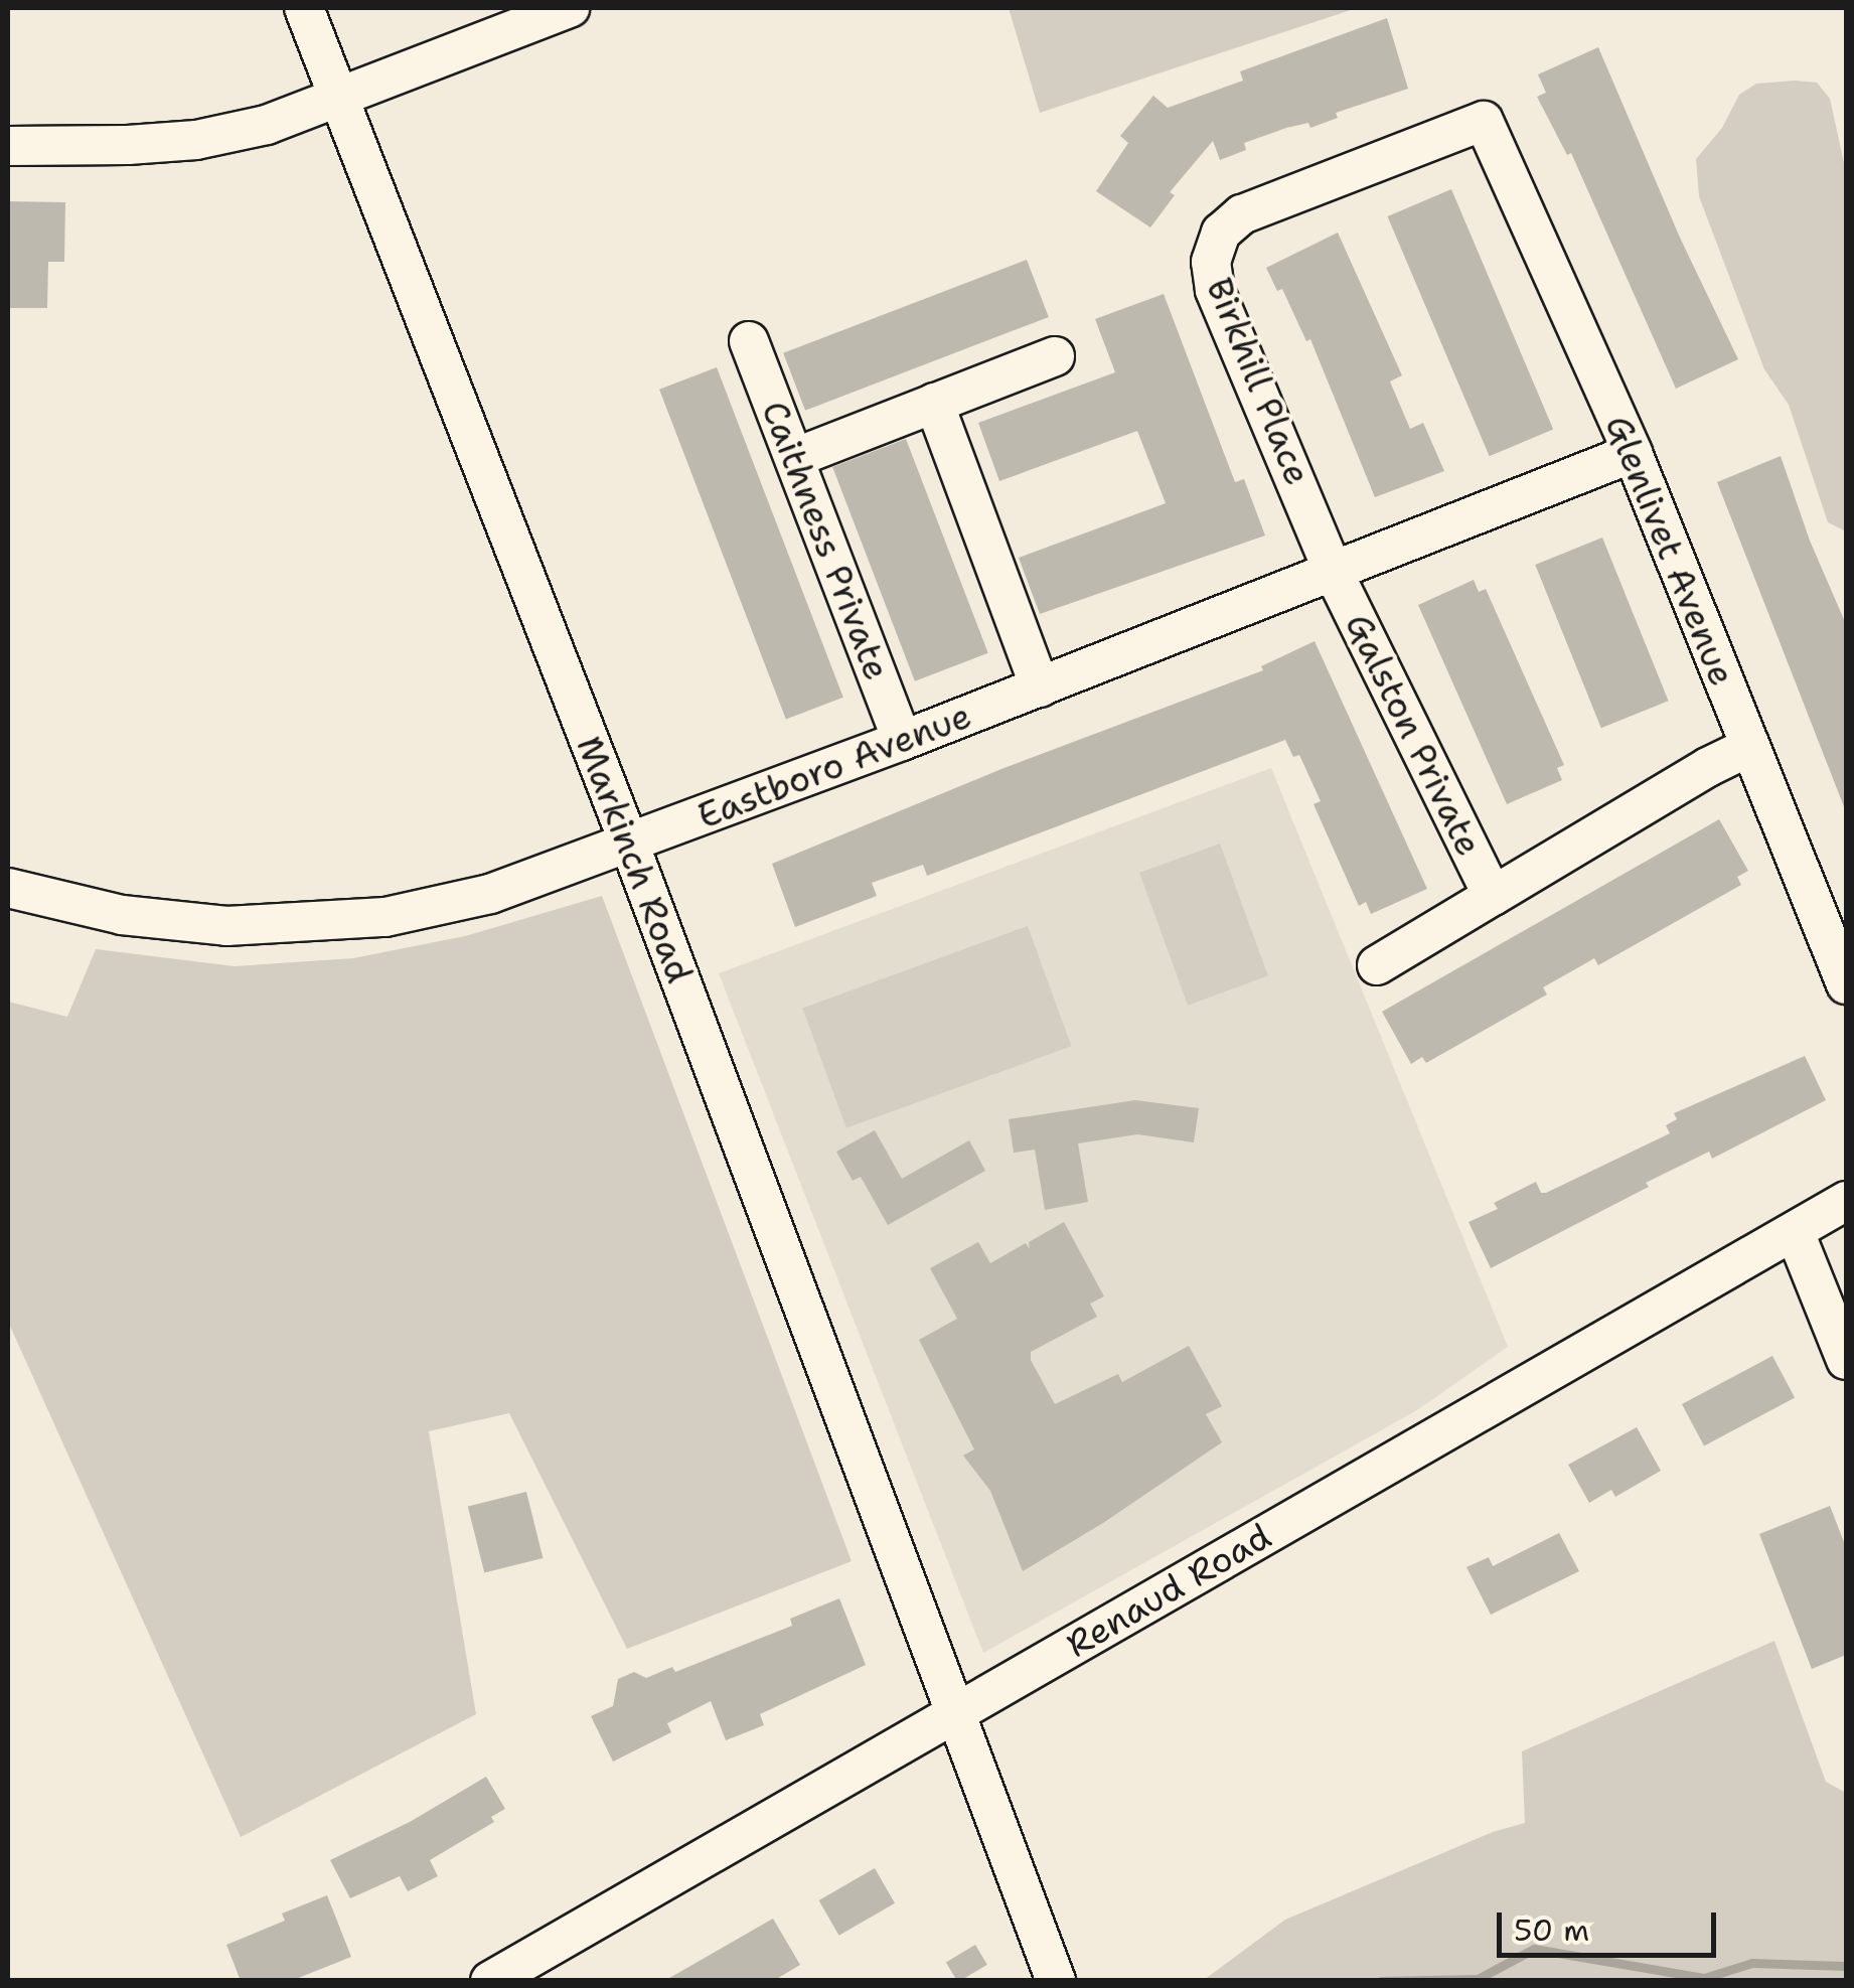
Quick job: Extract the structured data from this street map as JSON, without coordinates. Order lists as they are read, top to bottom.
{
  "streets": {
    "street": [
      "Birkhill Place",
      "Caithness Private",
      "Glenlivet Avenue",
      "Galston Private",
      "Eastboro Avenue",
      "Markinch Road",
      "Renaud Road"
    ]
  },
  "crossings": [
    ["Birkhill Place", "Glenlivet Avenue"],
    ["Birkhill Place", "Galston Private"],
    ["Birkhill Place", "Eastboro Avenue"],
    ["Caithness Private", "Eastboro Avenue"],
    ["Glenlivet Avenue", "Galston Private"],
    ["Glenlivet Avenue", "Eastboro Avenue"],
    ["Galston Private", "Eastboro Avenue"],
    ["Eastboro Avenue", "Markinch Road"],
    ["Markinch Road", "Renaud Road"]
  ],
  "scale_bar": "50 m"
}
